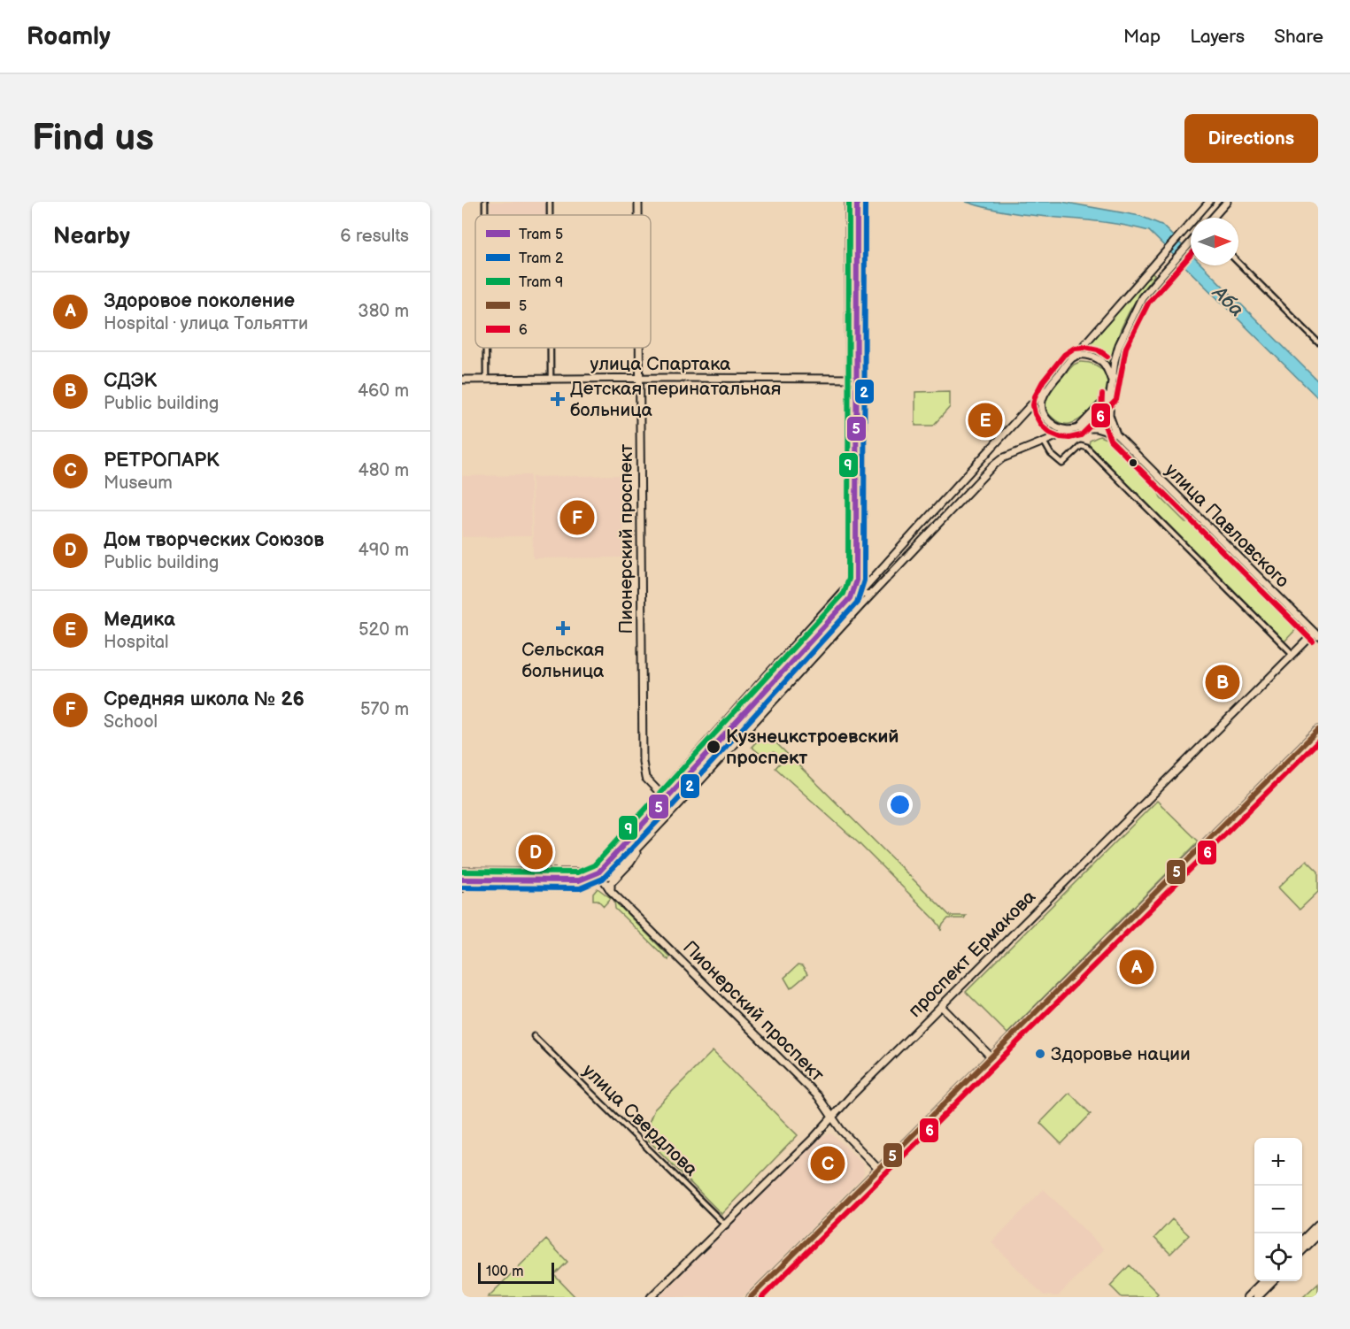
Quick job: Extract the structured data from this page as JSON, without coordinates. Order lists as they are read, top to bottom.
{
  "streets": {
    "main road": [
      "улица Спартака",
      "улица Павловского",
      "Пионерский проспект",
      "проспект Ермакова"
    ],
    "street": ["улица Свердлова"]
  },
  "crossings": [
    ["улица Спартака", "Пионерский проспект"],
    ["улица Павловского", "проспект Ермакова"],
    ["Пионерский проспект", "проспект Ермакова"],
    ["проспект Ермакова", "улица Свердлова"]
  ],
  "water": ["Аба"],
  "places": {
    "health": ["Детская перинатальная больница", "Сельская больница"],
    "other": ["Кузнецкстроевский проспект", "Здоровье нации"]
  },
  "lines": [
    "tram line 5",
    "tram line 2",
    "tram line 9",
    "transit line 6",
    "transit line 5"
  ],
  "legend": [
    "Tram 5",
    "Tram 2",
    "Tram 9",
    "5",
    "6"
  ],
  "scale_bar": "100 m",
  "north": "right",
  "page": {
    "header": "Roamly",
    "nav": ["Map", "Layers", "Share"],
    "buttons": "Directions",
    "title": "Find us",
    "heading": ["Nearby", "6 results"],
    "list": [
      {
        "mark": "A",
        "name": "Здоровое поколение",
        "note": "Hospital · улица Тольятти",
        "value": "380 m"
      },
      {
        "mark": "B",
        "name": "СДЭК",
        "note": "Public building",
        "value": "460 m"
      },
      {
        "mark": "C",
        "name": "РЕТРОПАРК",
        "note": "Museum",
        "value": "480 m"
      },
      {
        "mark": "D",
        "name": "Дом творческих Союзов",
        "note": "Public building",
        "value": "490 m"
      },
      {
        "mark": "E",
        "name": "Медика",
        "note": "Hospital",
        "value": "520 m"
      },
      {
        "mark": "F",
        "name": "Средняя школа № 26",
        "note": "School",
        "value": "570 m"
      }
    ],
    "pins": [
      "E",
      "F",
      "B",
      "D",
      "A",
      "C"
    ],
    "map_buttons": ["+", "−"],
    "scale": "100 m"
  }
}
